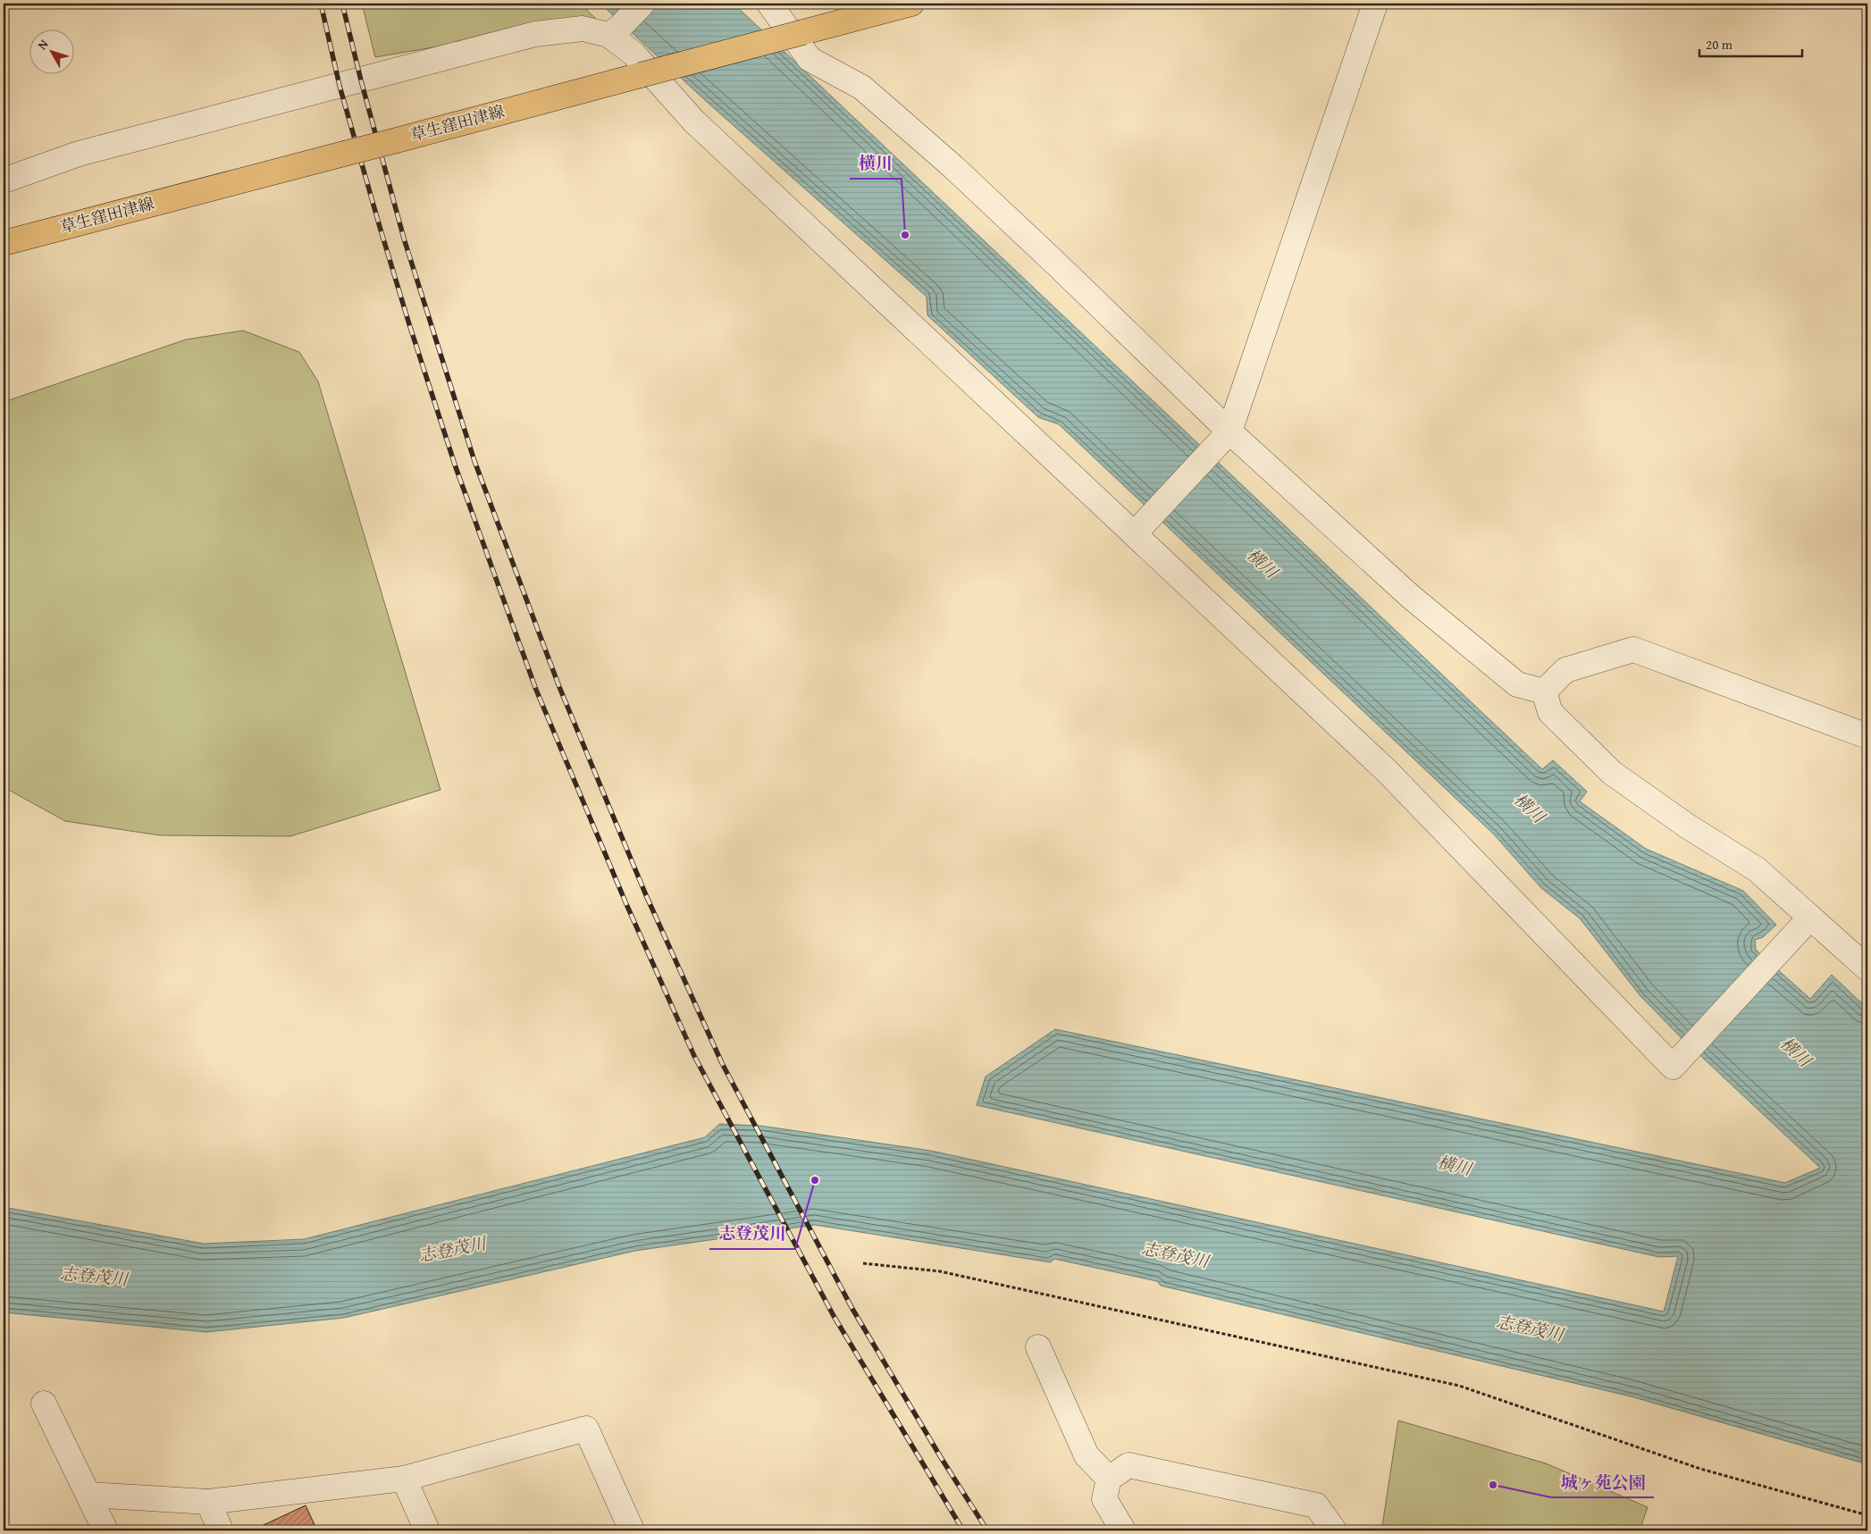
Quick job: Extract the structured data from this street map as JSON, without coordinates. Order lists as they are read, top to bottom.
{
  "streets": {
    "main road": ["草生窪田津線"]
  },
  "water": ["横川", "志登茂川"],
  "places": ["横川", "志登茂川", "城ヶ苑公園"],
  "scale_bar": "20 m",
  "north": "top left"
}
